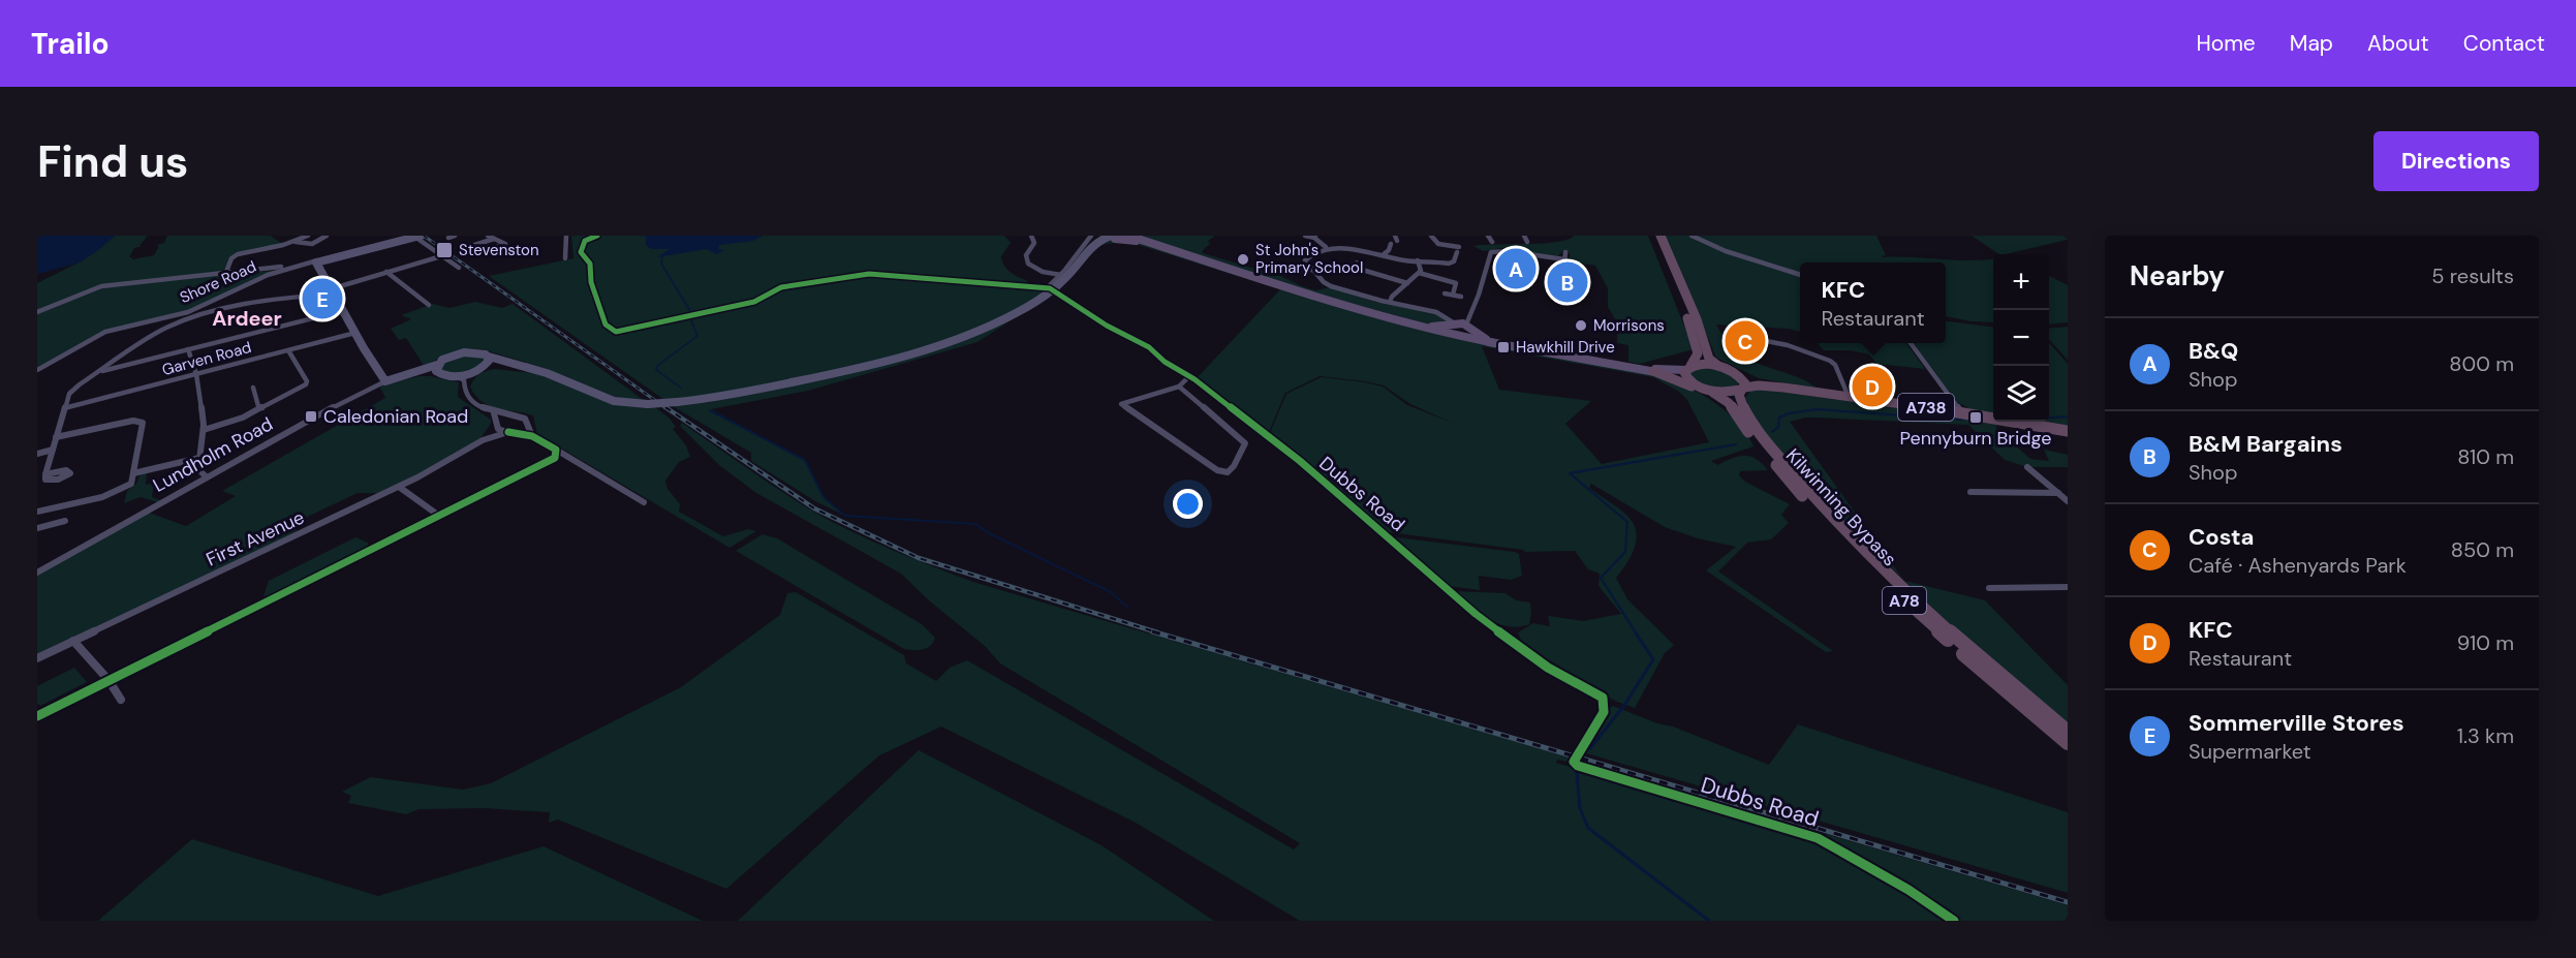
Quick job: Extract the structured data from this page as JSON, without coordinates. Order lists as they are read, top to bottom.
{
  "streets": {
    "highway": ["A738", "Kilwinning Bypass", "A78"],
    "main road": ["Shore Road", "Lundholm Road"],
    "street": ["Garven Road", "Dubbs Road", "First Avenue"]
  },
  "crossings": [
    ["A738", "Kilwinning Bypass"],
    ["A738", "A78"],
    ["Kilwinning Bypass", "A78"]
  ],
  "districts": ["Ardeer"],
  "places": {
    "transit": [
      "Stevenston",
      "Hawkhill Drive",
      "Caledonian Road",
      "Pennyburn Bridge"
    ],
    "other": ["St John's Primary School", "Morrisons"]
  },
  "page": {
    "header": "Trailo",
    "nav": [
      "Home",
      "Map",
      "About",
      "Contact"
    ],
    "buttons": "Directions",
    "title": "Find us",
    "heading": ["Nearby", "5 results"],
    "pins": [
      "A",
      "B",
      "E",
      "C",
      "D"
    ],
    "map_buttons": ["+", "−"],
    "popup": ["KFC", "Restaurant"],
    "list": [
      {
        "mark": "A",
        "name": "B&Q",
        "note": "Shop",
        "value": "800 m"
      },
      {
        "mark": "B",
        "name": "B&M Bargains",
        "note": "Shop",
        "value": "810 m"
      },
      {
        "mark": "C",
        "name": "Costa",
        "note": "Café · Ashenyards Park",
        "value": "850 m"
      },
      {
        "mark": "D",
        "name": "KFC",
        "note": "Restaurant",
        "value": "910 m"
      },
      {
        "mark": "E",
        "name": "Sommerville Stores",
        "note": "Supermarket",
        "value": "1.3 km"
      }
    ]
  }
}
